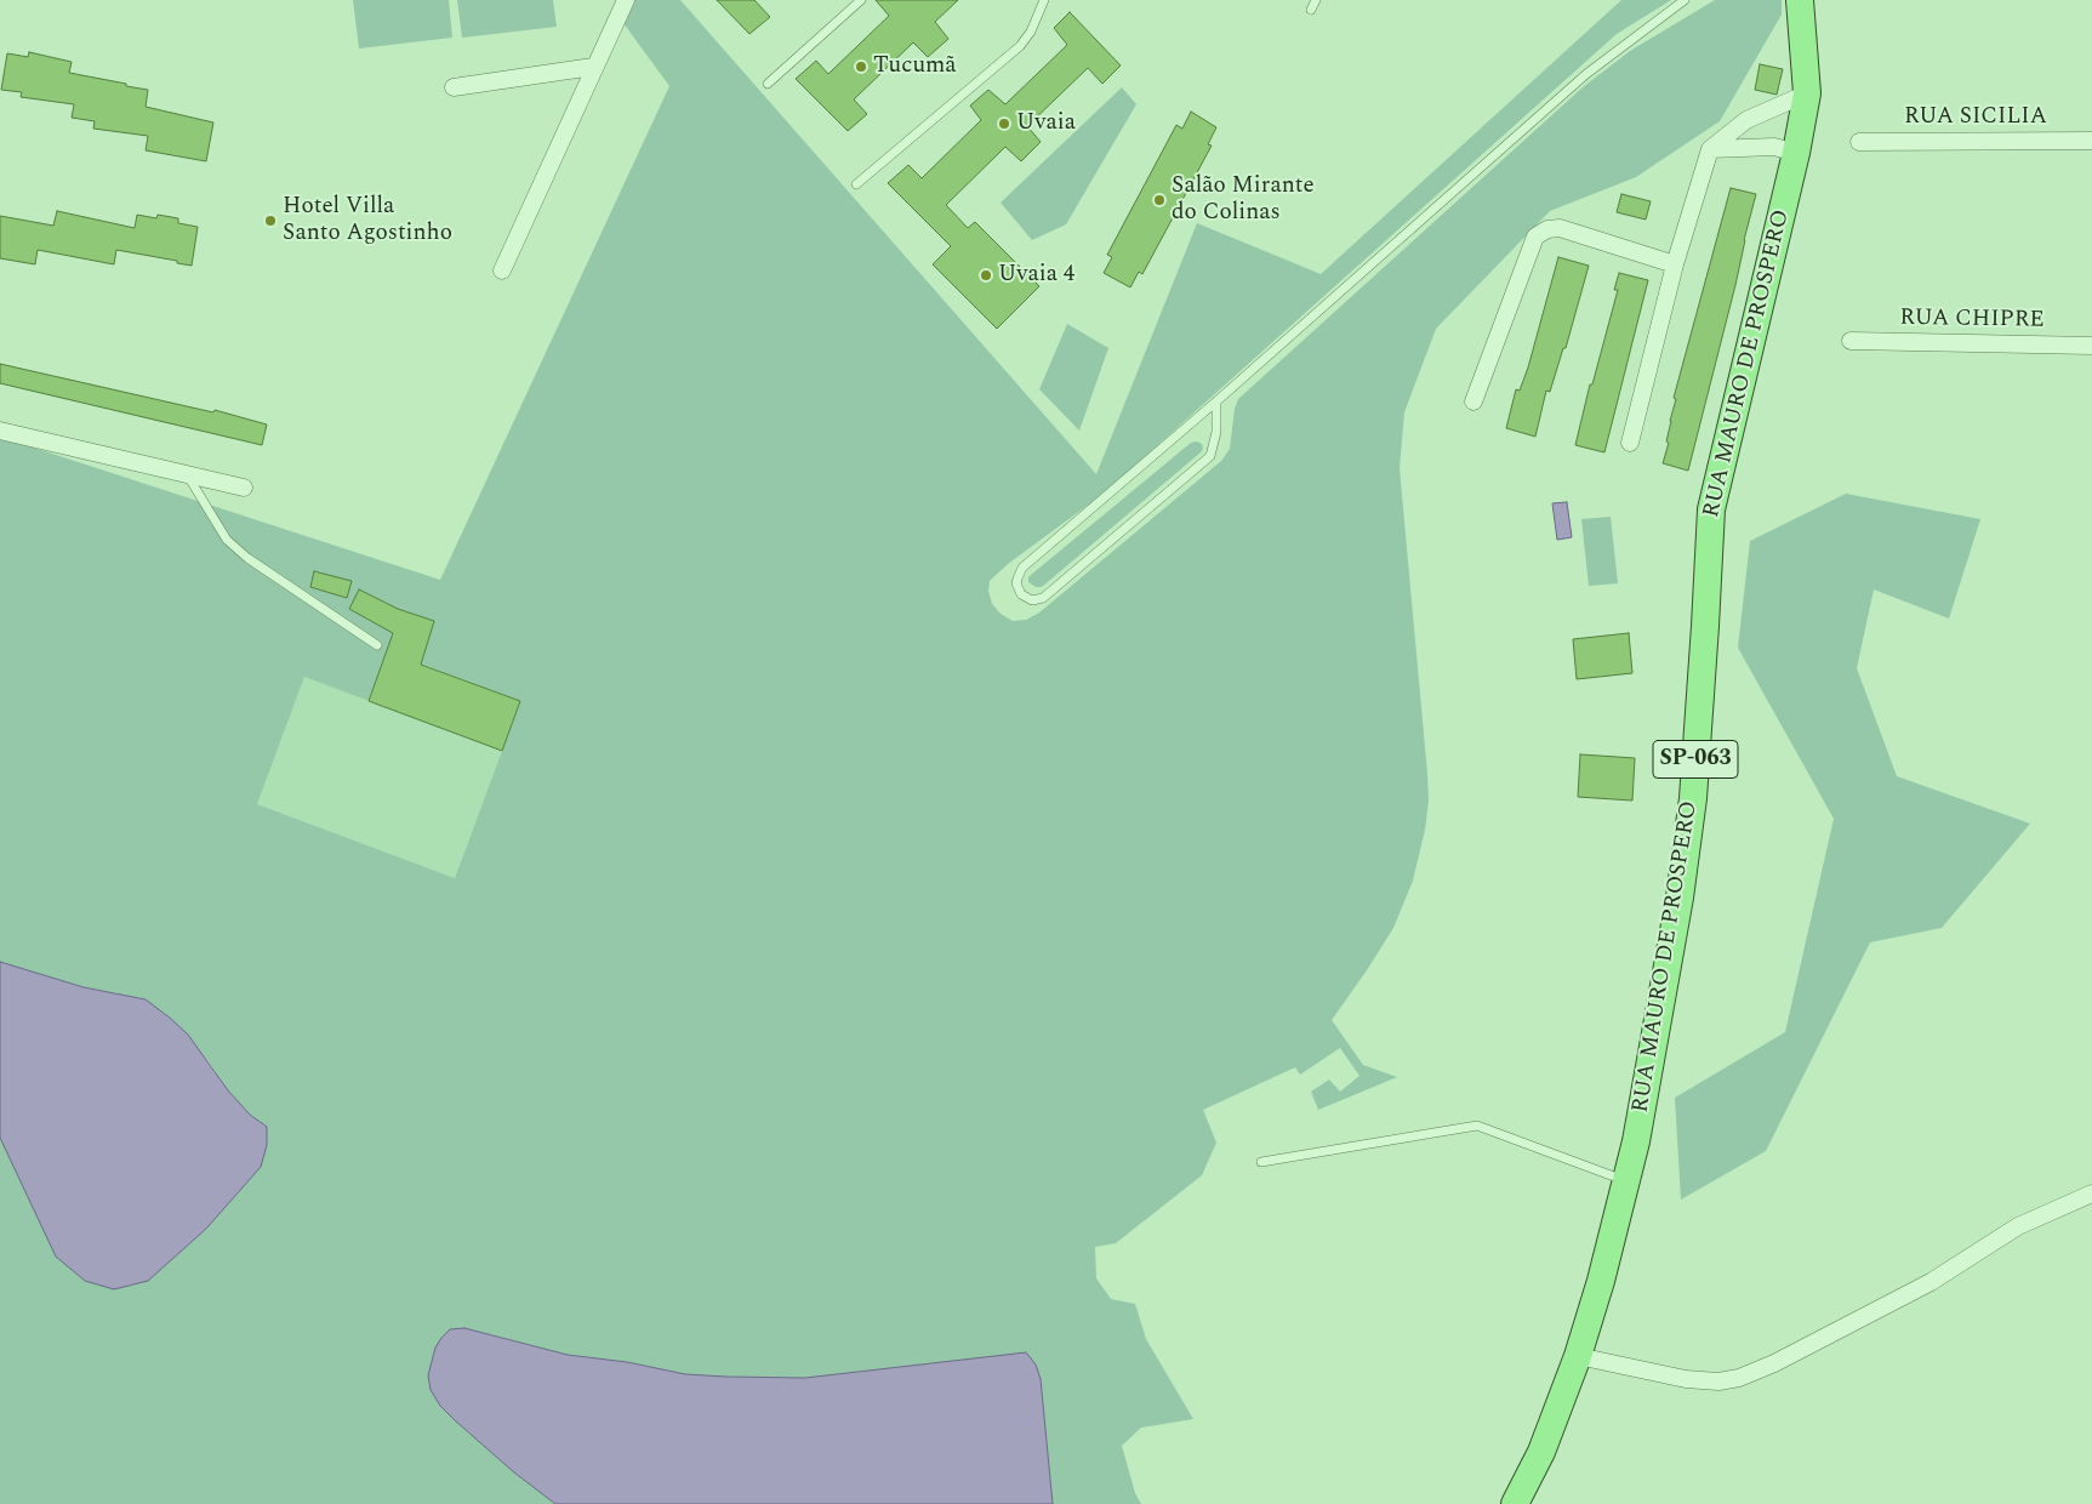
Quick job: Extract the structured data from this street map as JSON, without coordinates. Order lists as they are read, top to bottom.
{
  "streets": {
    "main road": ["RUA MAURO DE PROSPERO", "SP-063"],
    "street": ["RUA SICILIA", "RUA CHIPRE"]
  },
  "places": [
    "Tucumã",
    "Uvaia",
    "Salão Mirante do Colinas",
    "Hotel Villa Santo Agostinho",
    "Uvaia 4"
  ]
}
